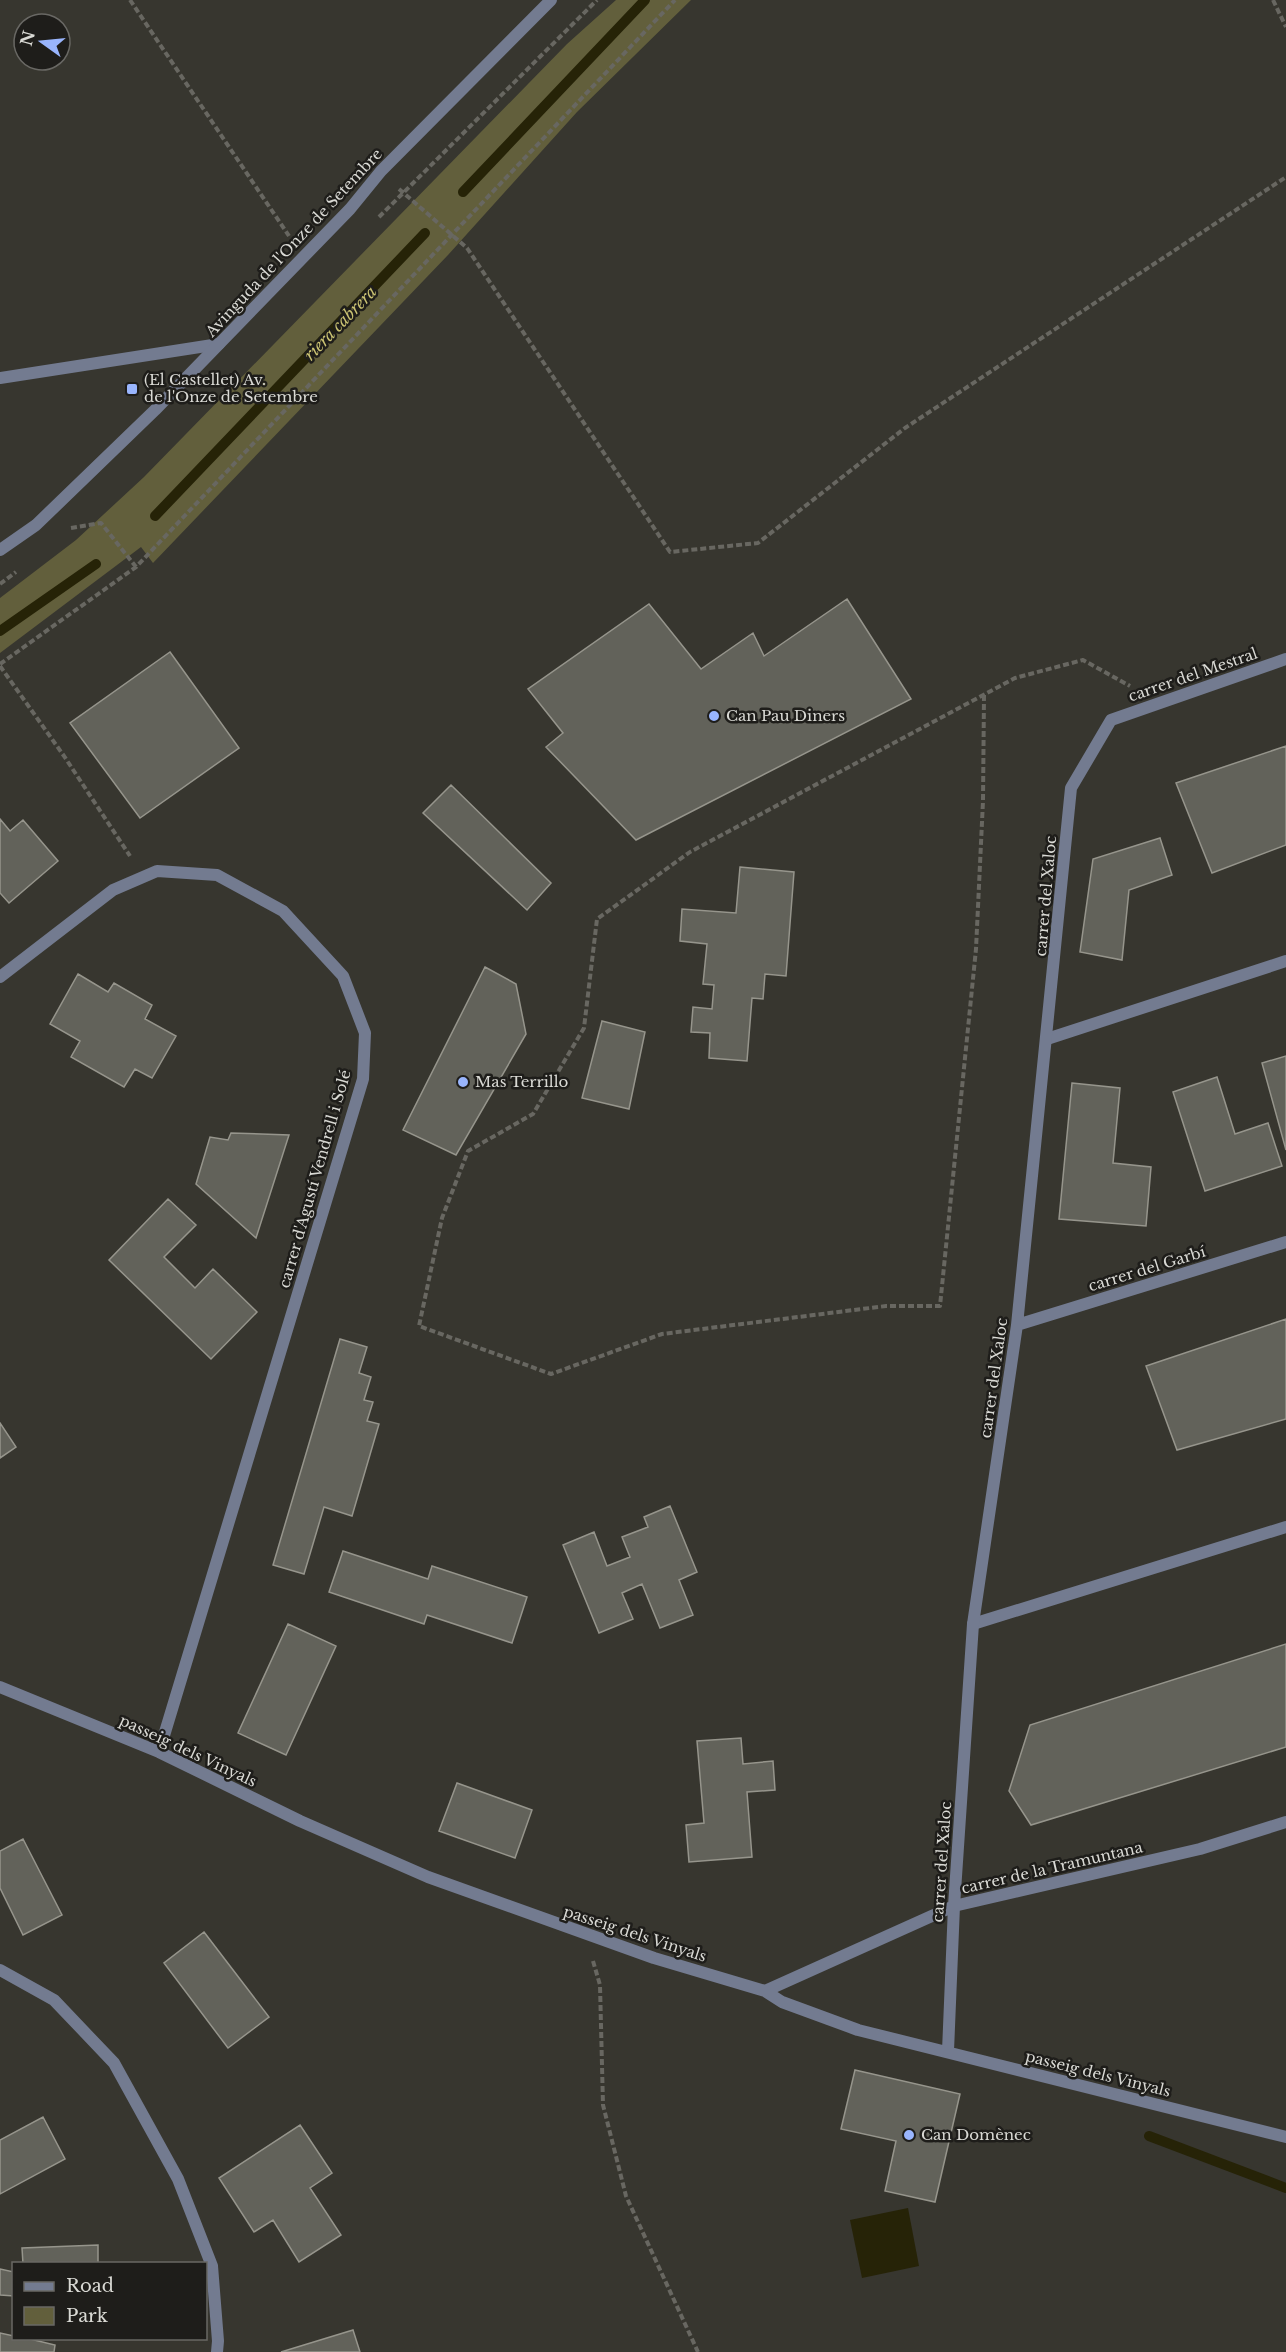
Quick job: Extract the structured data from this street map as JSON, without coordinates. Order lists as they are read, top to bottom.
{
  "streets": {
    "street": [
      "Avinguda de l'Onze de Setembre",
      "carrer del Mestral",
      "carrer del Xaloc",
      "carrer d'Agustí Vendrell i Solé",
      "carrer del Garbí",
      "passeig dels Vinyals",
      "carrer de la Tramuntana"
    ]
  },
  "crossings": [
    ["carrer del Mestral", "carrer del Xaloc"],
    ["carrer del Xaloc", "carrer del Garbí"],
    ["carrer del Xaloc", "passeig dels Vinyals"],
    ["carrer del Xaloc", "carrer de la Tramuntana"],
    ["carrer d'Agustí Vendrell i Solé", "passeig dels Vinyals"],
    ["passeig dels Vinyals", "carrer de la Tramuntana"]
  ],
  "water": ["riera cabrera"],
  "places": {
    "transit": ["(El Castellet) Av. de l'Onze de Setembre"],
    "other": ["Can Pau Diners", "Mas Terrillo", "Can Domènec"]
  },
  "legend": ["Road", "Park"],
  "north": "left"
}
